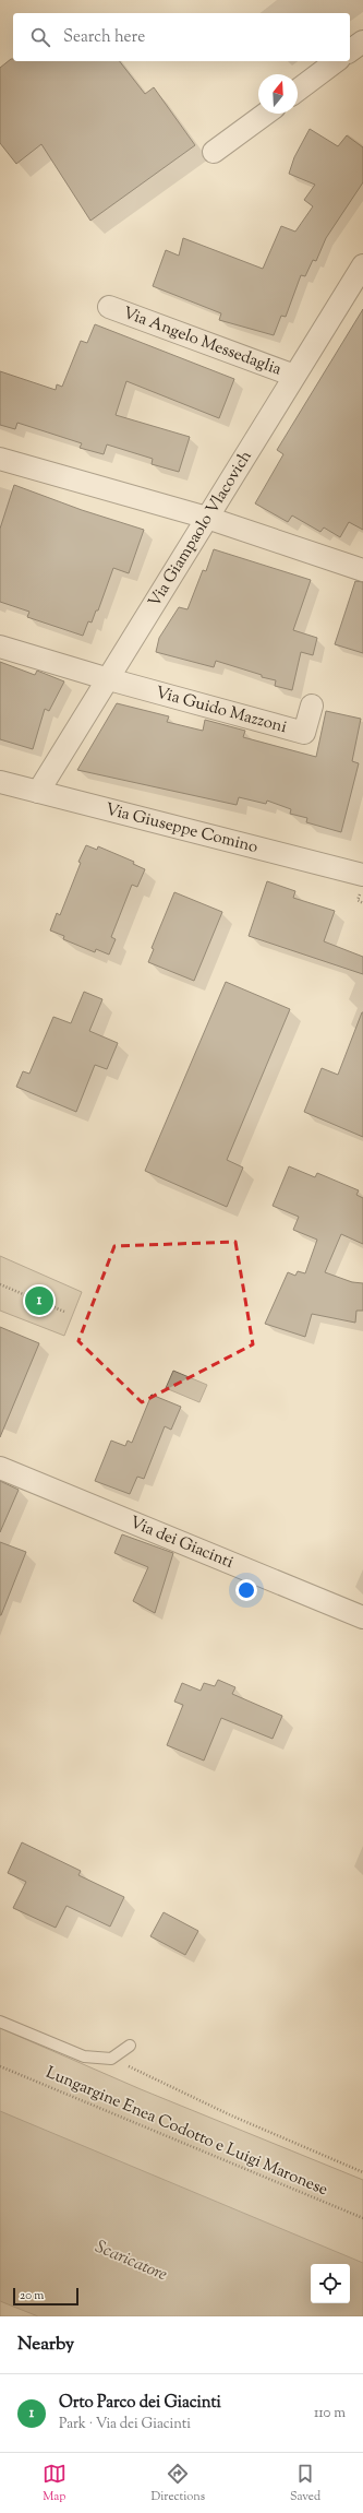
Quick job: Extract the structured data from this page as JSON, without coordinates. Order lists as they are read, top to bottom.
{
  "streets": {
    "street": [
      "Via Angelo Messedaglia",
      "Via Giampaolo Vlacovich",
      "Via Guido Mazzoni",
      "Via Giuseppe Comino",
      "Via dei Giacinti"
    ],
    "path": ["Lungargine Enea Codotto e Luigi Maronese"]
  },
  "crossings": [
    ["Via Angelo Messedaglia", "Via Giampaolo Vlacovich"],
    ["Via Giampaolo Vlacovich", "Via Guido Mazzoni"],
    ["Via Giampaolo Vlacovich", "Via Giuseppe Comino"]
  ],
  "water": ["Scaricatore"],
  "scale_bar": "20 m",
  "north": "top",
  "page": {
    "search": "Search here",
    "pins": "1",
    "scale": "20 m",
    "heading": "Nearby",
    "list": [
      {
        "mark": "1",
        "name": "Orto Parco dei Giacinti",
        "note": "Park · Via dei Giacinti",
        "value": "110 m"
      }
    ],
    "nav": ["Map", "Directions", "Saved"]
  }
}
